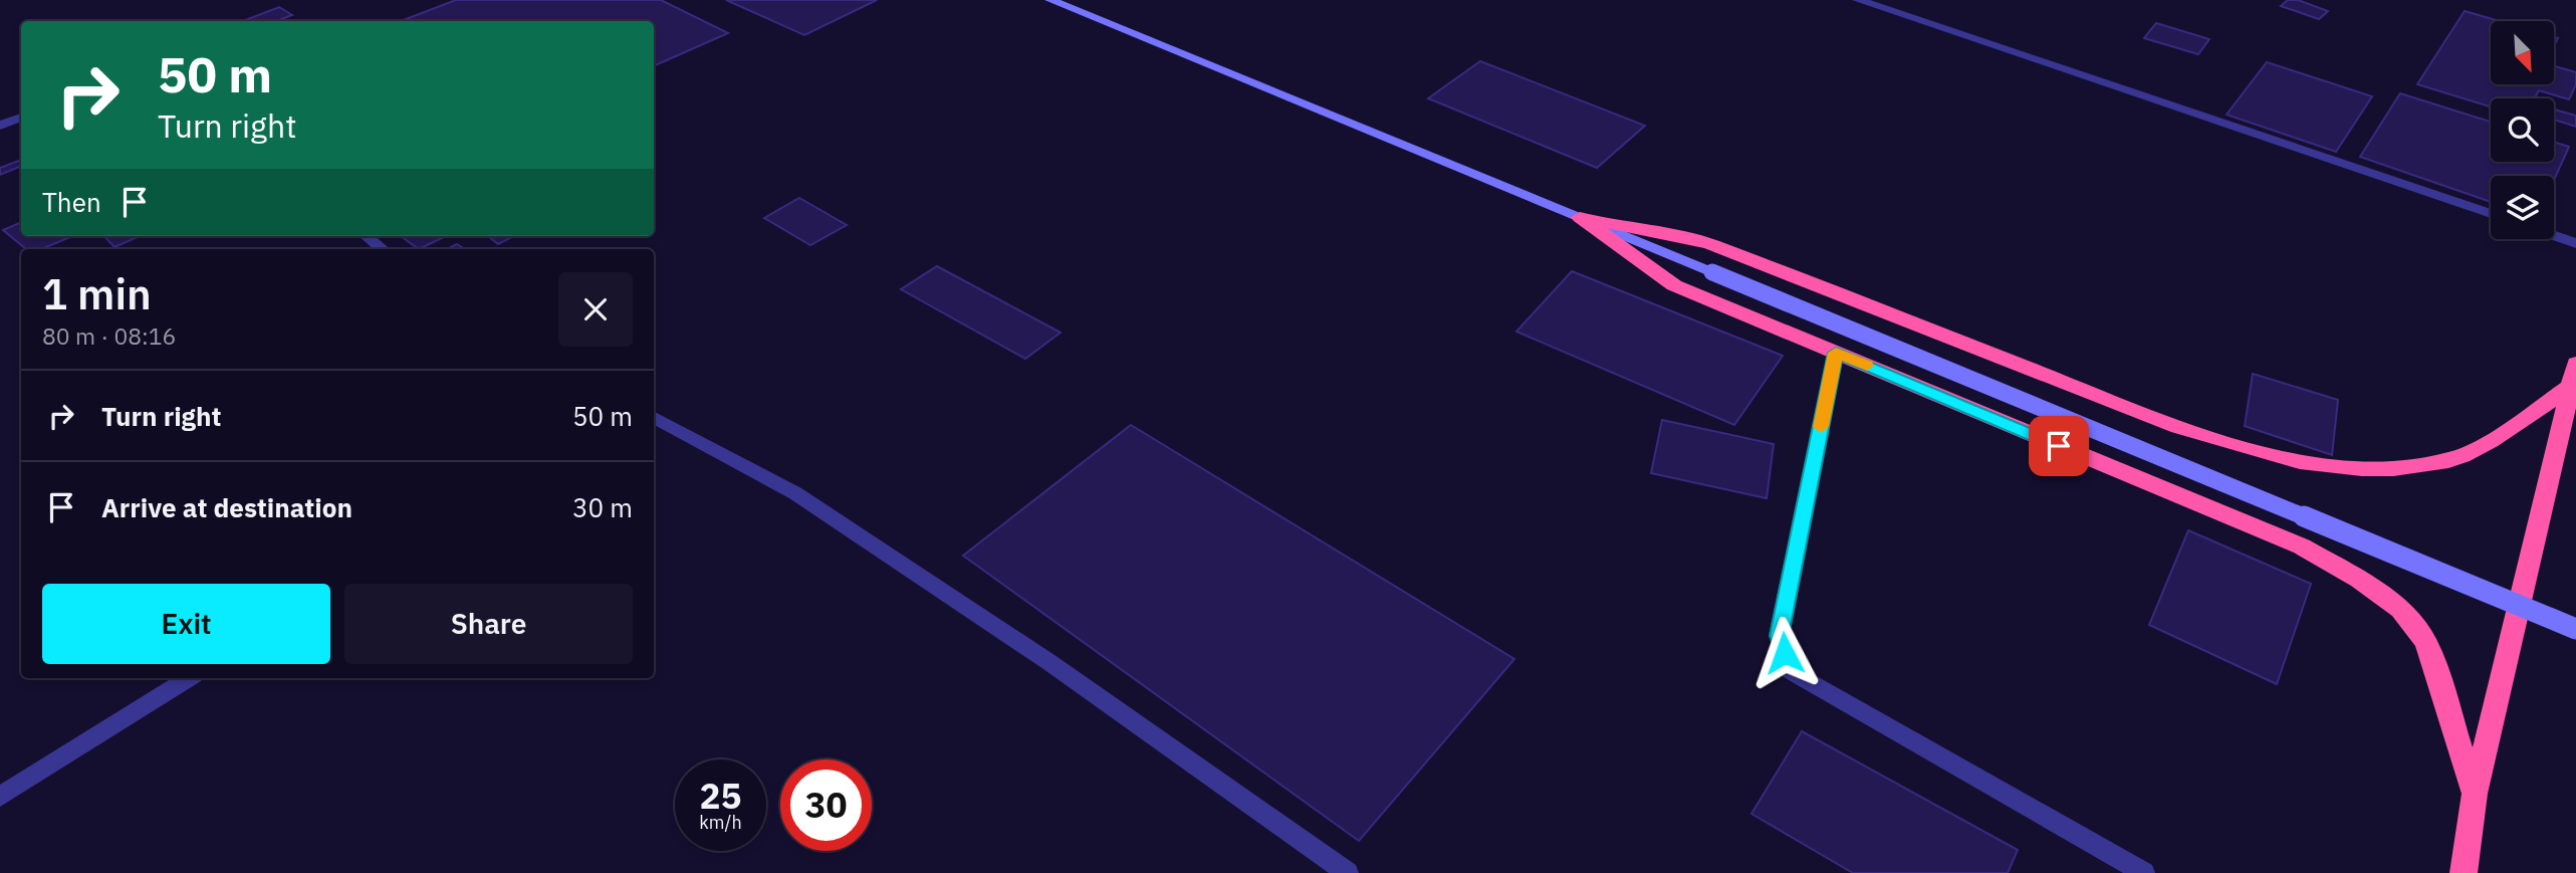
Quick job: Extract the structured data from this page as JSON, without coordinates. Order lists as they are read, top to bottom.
{
  "north": "bottom right",
  "page": {
    "turn": ["50 m", "Turn right"],
    "then": "Then",
    "heading": ["1 min", "80 m · 08:16"],
    "list": [
      {
        "name": "Turn right",
        "value": "50 m"
      },
      {
        "name": "Arrive at destination",
        "value": "30 m"
      }
    ],
    "buttons": ["Exit", "Share"],
    "speed": "25 km/h",
    "limit": "30"
  }
}
